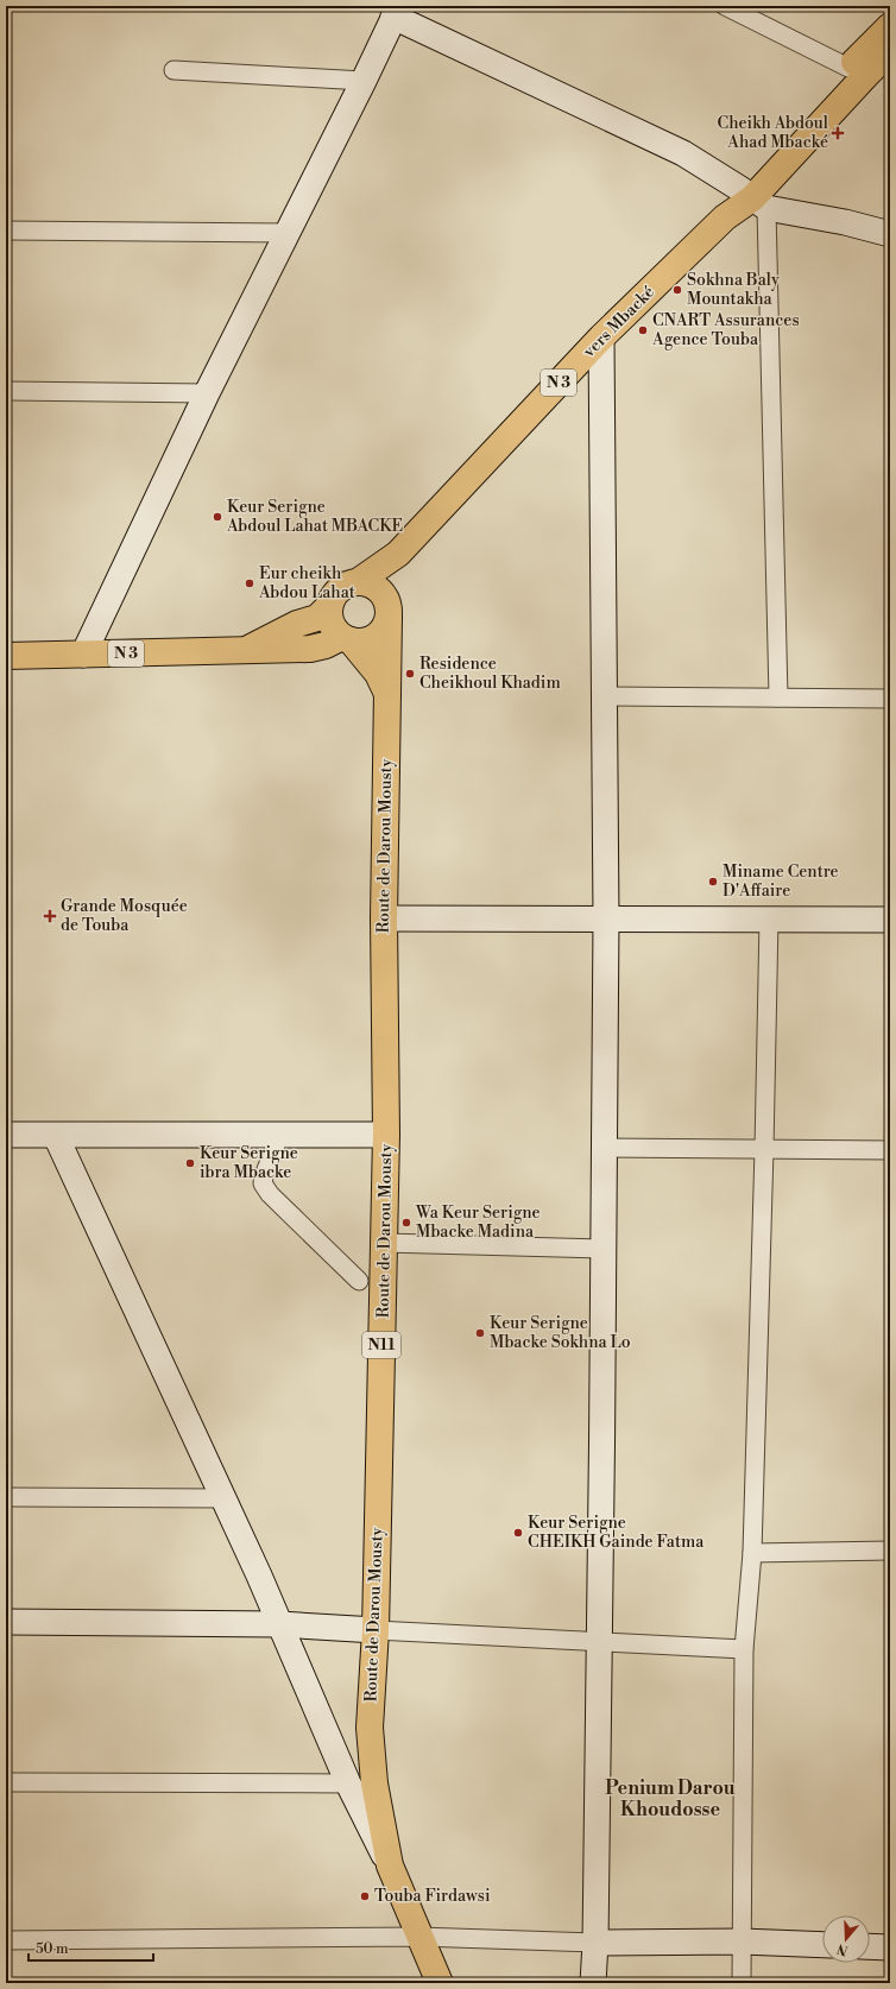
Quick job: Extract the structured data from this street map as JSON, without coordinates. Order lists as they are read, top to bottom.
{
  "streets": {
    "main road": [
      "vers Mbacké",
      "N 3",
      "Route de Darou Mousty",
      "N11"
    ]
  },
  "crossings": [
    ["vers Mbacké", "N 3"],
    ["vers Mbacké", "Route de Darou Mousty"],
    ["N 3", "Route de Darou Mousty"]
  ],
  "districts": ["Penium Darou Khoudosse"],
  "places": {
    "health": ["Cheikh Abdoul Ahad Mbacké", "Grande Mosquée de Touba"],
    "other": [
      "Sokhna Baly Mountakha",
      "CNART Assurances Agence Touba",
      "Keur Serigne Abdoul Lahat MBACKE",
      "Eur cheikh Abdou Lahat",
      "Residence Cheikhoul Khadim",
      "Miname Centre D'Affaire",
      "Keur Serigne ibra Mbacke",
      "Wa Keur Serigne Mbacke Madina",
      "Keur Serigne Mbacke Sokhna Lo",
      "Keur Serigne CHEIKH Gainde Fatma",
      "Touba Firdawsi"
    ]
  },
  "scale_bar": "50 m",
  "north": "bottom"
}
